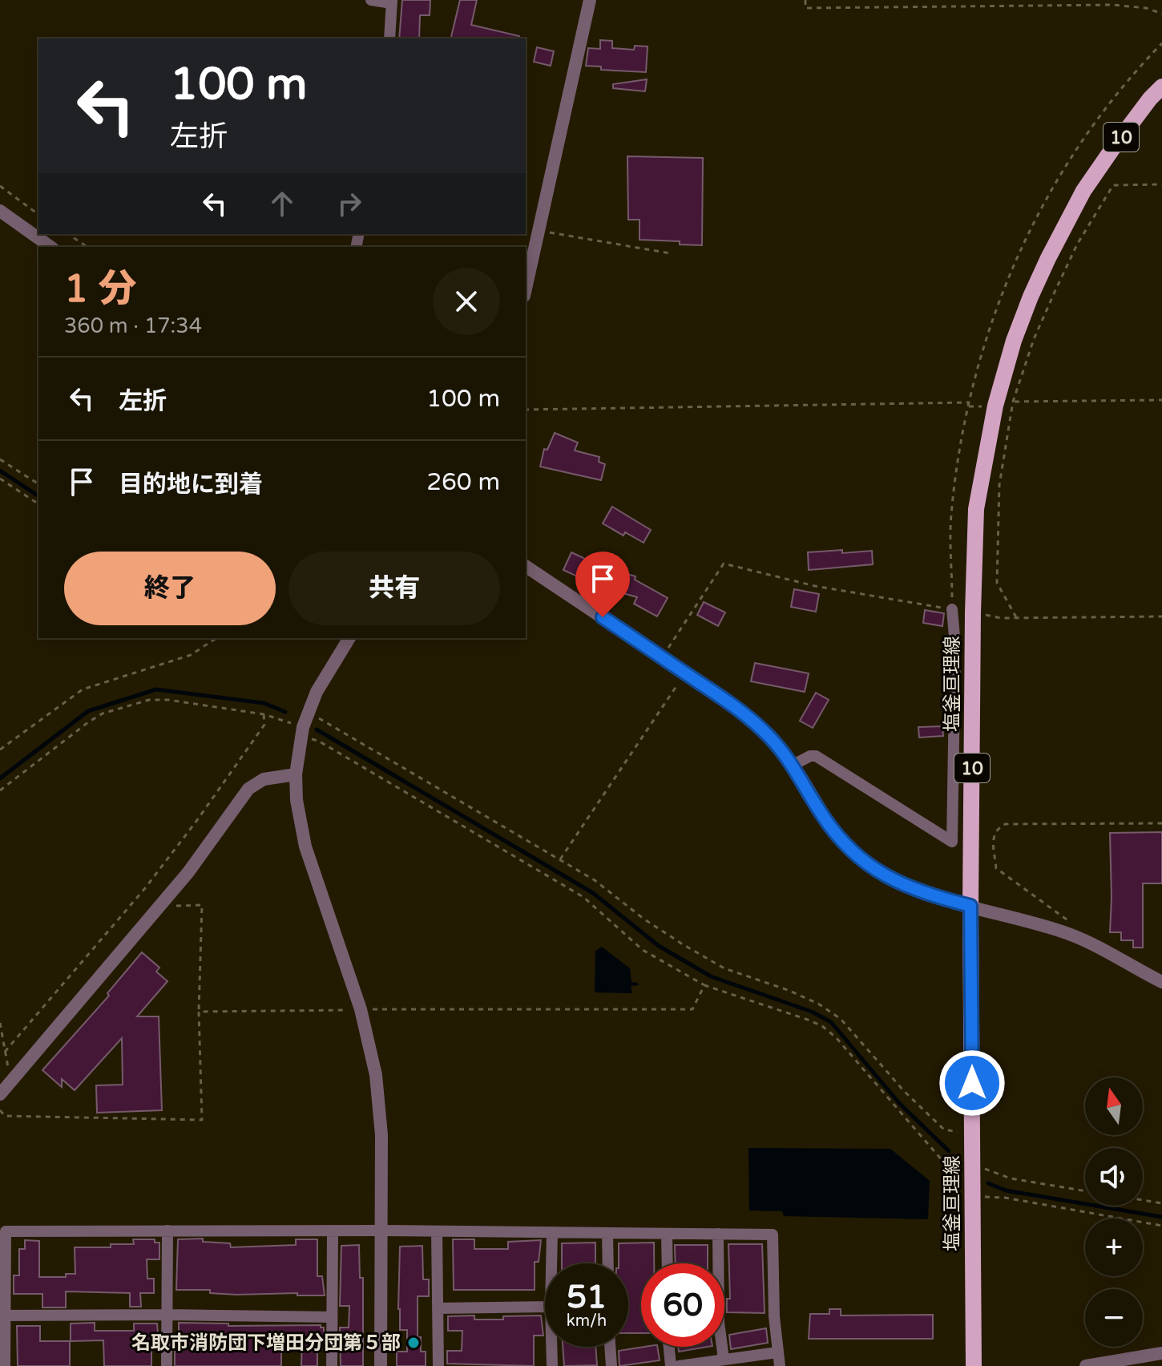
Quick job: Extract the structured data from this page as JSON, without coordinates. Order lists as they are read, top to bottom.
{
  "streets": {
    "main road": ["10", "塩釜亘理線"]
  },
  "places": ["名取市消防団下増田分団第５部"],
  "north": "top",
  "page": {
    "turn": ["100 m", "左折"],
    "heading": ["1 分", "360 m · 17:34"],
    "list": [
      {
        "name": "左折",
        "value": "100 m"
      },
      {
        "name": "目的地に到着",
        "value": "260 m"
      }
    ],
    "buttons": ["終了", "共有"],
    "map_buttons": ["+", "−"],
    "speed": "51 km/h",
    "limit": "60"
  }
}
